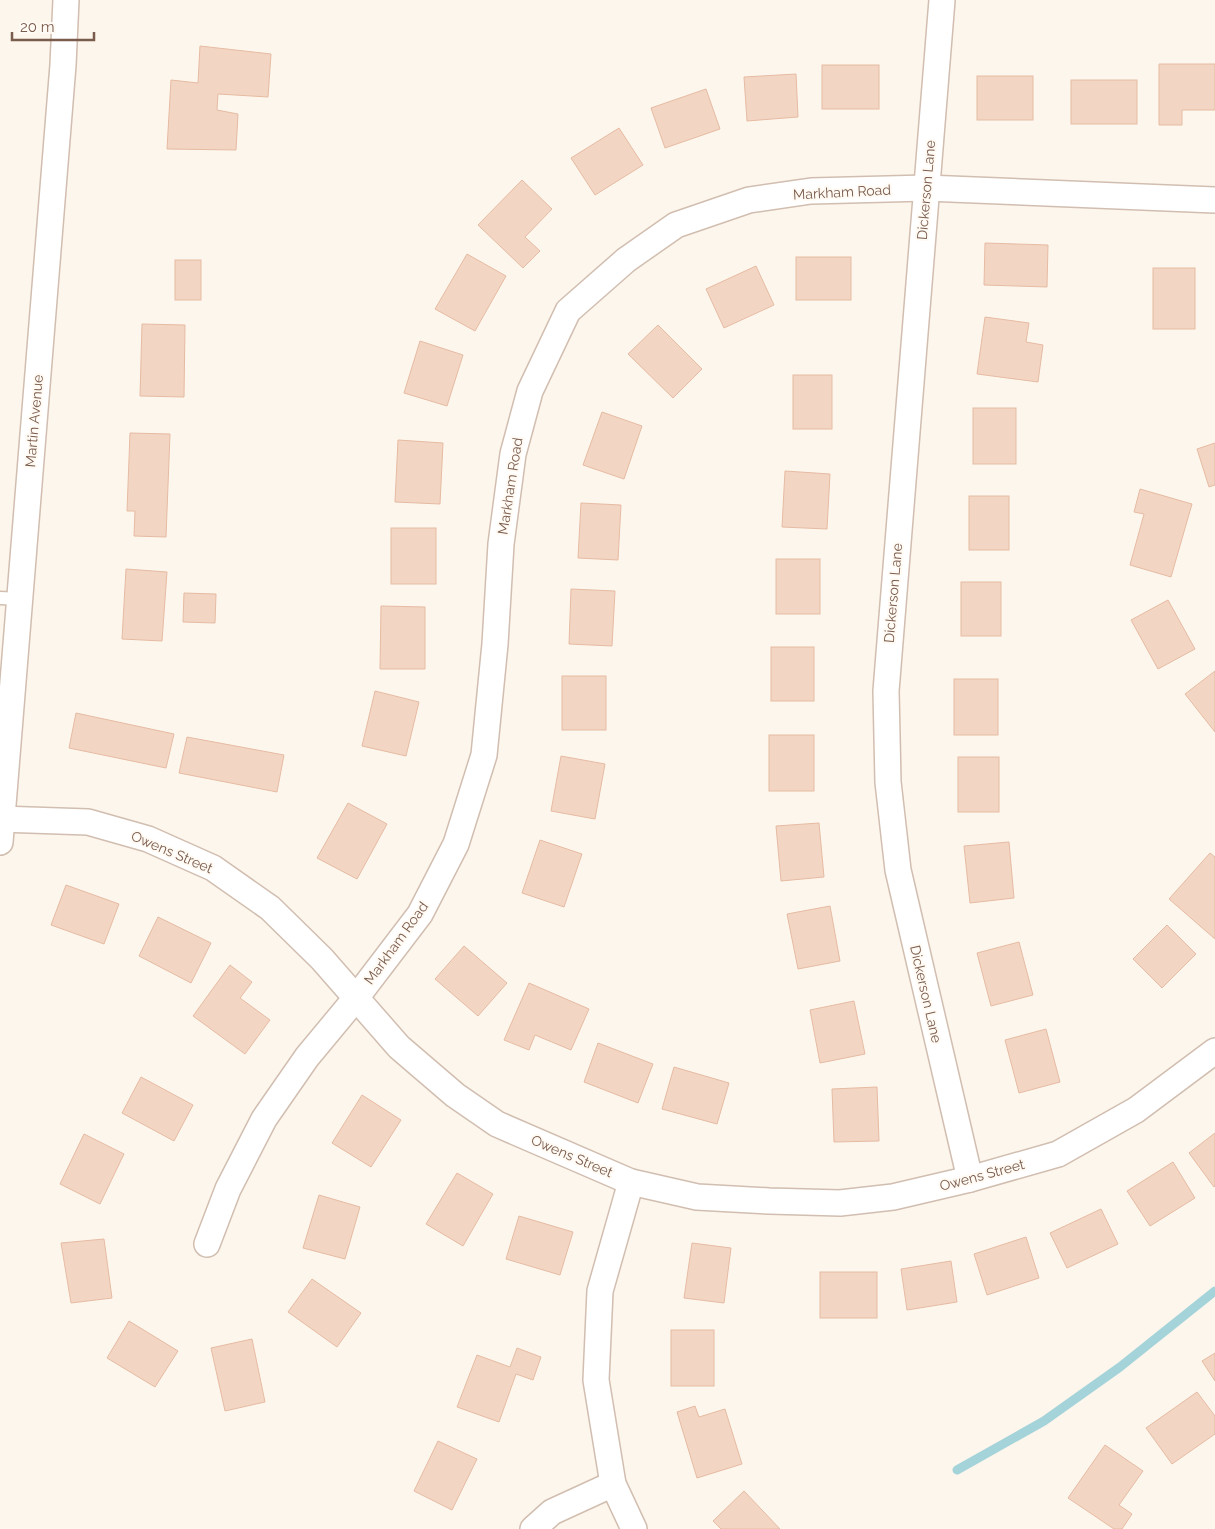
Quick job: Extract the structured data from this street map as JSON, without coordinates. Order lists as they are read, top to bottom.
{
  "streets": {
    "street": [
      "Dickerson Lane",
      "Markham Road",
      "Martin Avenue",
      "Owens Street"
    ]
  },
  "crossings": [
    ["Dickerson Lane", "Markham Road"],
    ["Dickerson Lane", "Owens Street"],
    ["Markham Road", "Owens Street"],
    ["Martin Avenue", "Owens Street"]
  ],
  "scale_bar": "20 m"
}
